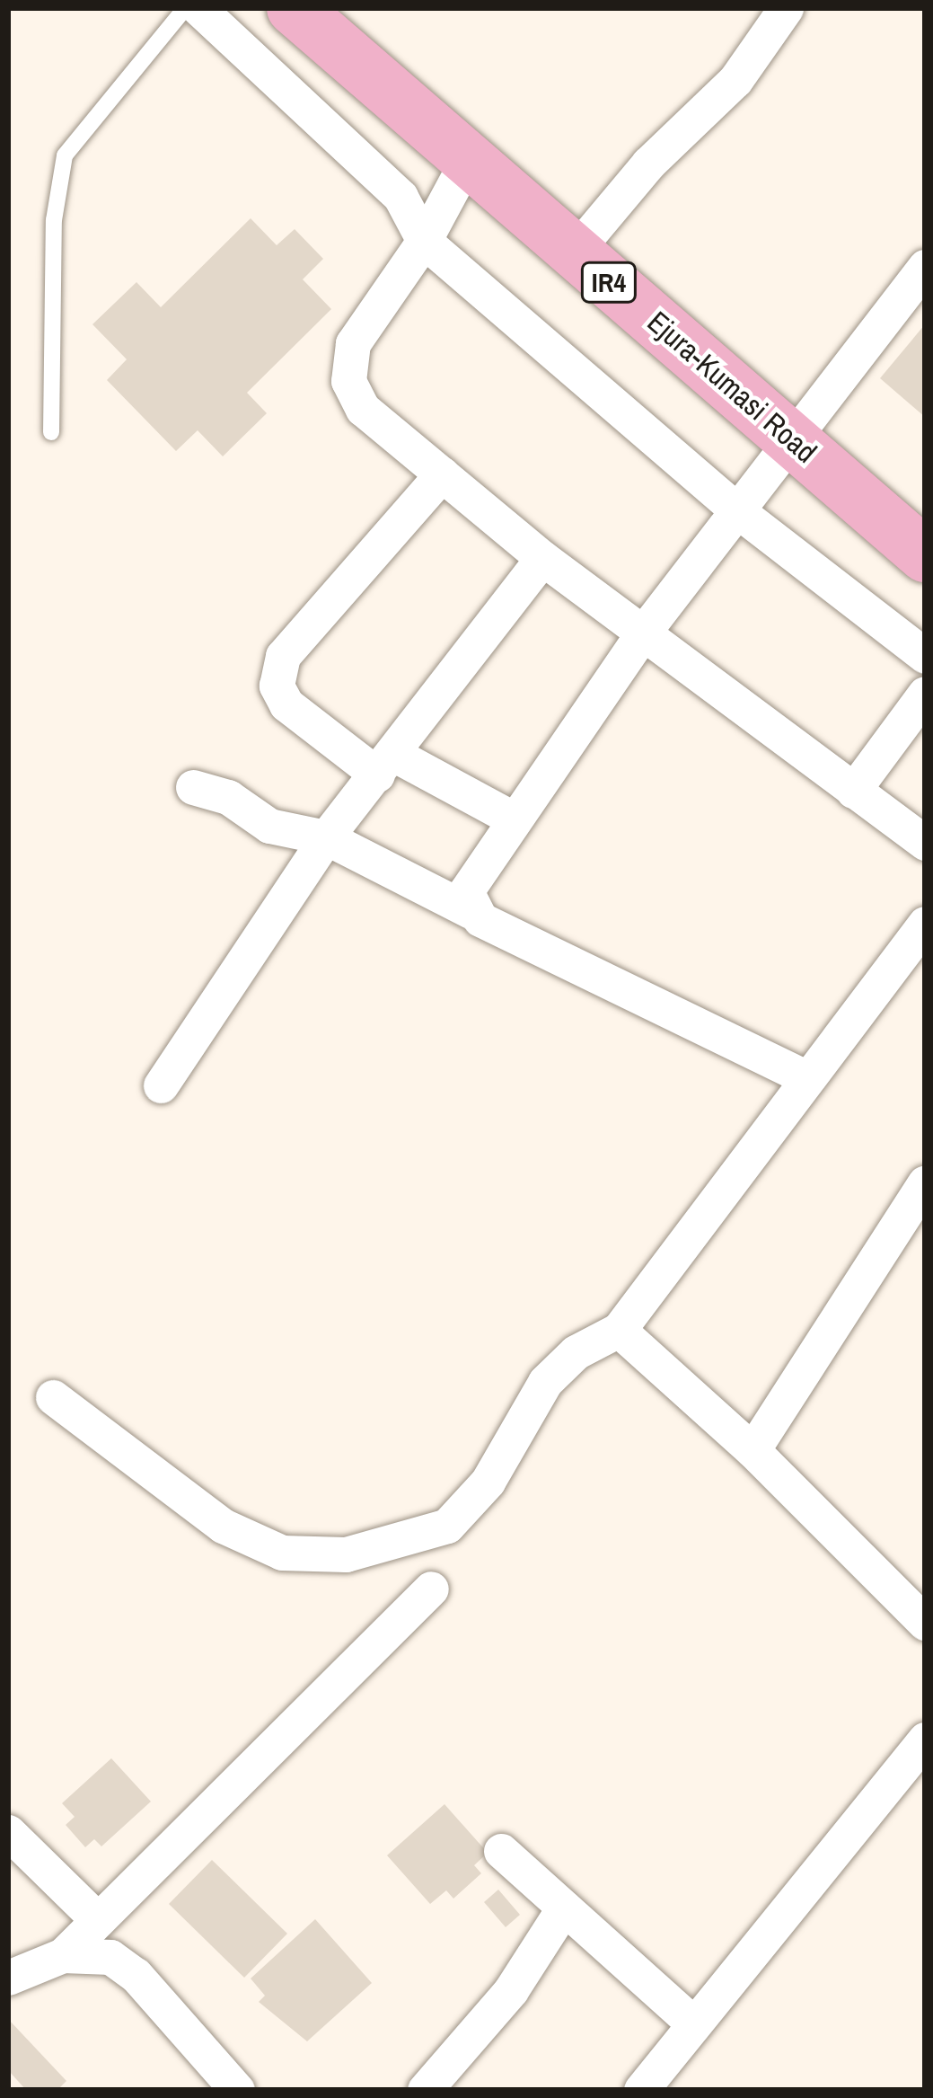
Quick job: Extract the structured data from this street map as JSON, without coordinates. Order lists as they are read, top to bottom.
{
  "streets": {
    "main road": ["IR4", "Ejura-Kumasi Road"]
  }
}
